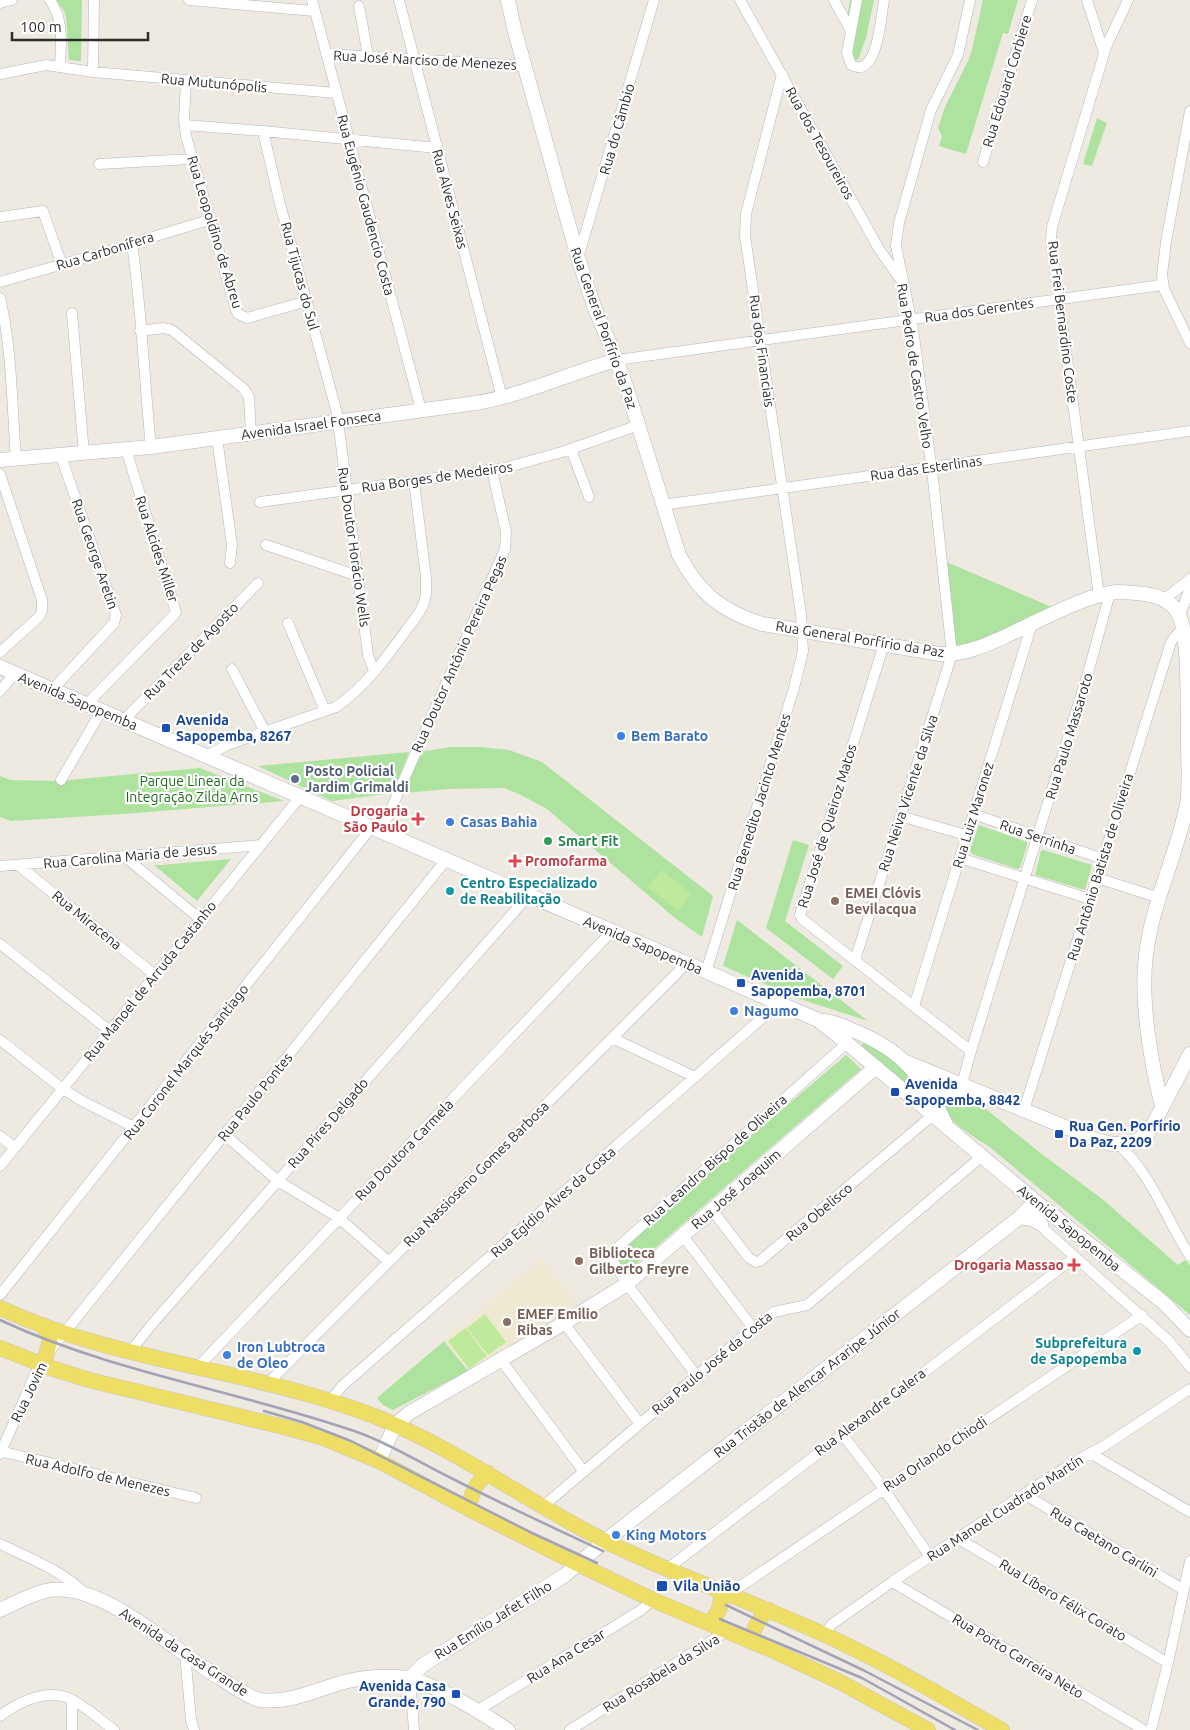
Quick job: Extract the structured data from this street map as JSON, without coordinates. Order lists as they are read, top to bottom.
{
  "streets": {
    "street": [
      "Rua José Narciso de Menezes",
      "Rua Edouard Corbiere",
      "Rua Mutunópolis",
      "Rua do Câmbio",
      "Rua dos Tesoureiros",
      "Rua Alves Seixas",
      "Rua Eugênio Gaudencio Costa",
      "Rua Leopoldino de Abreu",
      "Rua Carbonífera",
      "Rua Tijucas do Sul",
      "Rua dos Gerentes",
      "Rua Frei Bernardino Coste",
      "Rua General Porfírio da Paz",
      "Rua dos Financiais",
      "Rua Pedro de Castro Velho",
      "Avenida Israel Fonseca",
      "Rua das Esterlinas",
      "Rua Borges de Medeiros",
      "Rua Doutor Horácio Wells",
      "Rua Alcides Miller",
      "Rua George Aretin",
      "Rua Treze de Agosto",
      "Rua Doutor Antônio Pereira Pegas",
      "Avenida Sapopemba",
      "Rua Paulo Massaroto",
      "Rua Neiva Vicente da Silva",
      "Rua Benedito Jacinto Mentes",
      "Rua Luiz Maronez",
      "Rua José de Queiroz Matos",
      "Rua Serrinha",
      "Rua Carolina Maria de Jesus",
      "Rua Antônio Batista de Oliveira",
      "Rua Miracena",
      "Rua Manoel de Arruda Castanho",
      "Rua Coronel Marqués Santiago",
      "Rua Paulo Pontes",
      "Rua Pires Delgado",
      "Rua Doutora Carmela",
      "Rua Leandro Bispo de Oliveira",
      "Rua Nassioseno Gomes Barbosa",
      "Rua José Joaquim",
      "Rua Egídio Alves da Costa",
      "Rua Obelisco",
      "Rua Paulo José da Costa",
      "Rua Tristão de Alencar Araripe Júnior",
      "Rua Jovim",
      "Rua Alexandre Galera",
      "Rua Orlando Chiodi",
      "Rua Adolfo de Menezes",
      "Rua Manoel Cuadrado Martín",
      "Rua Caetano Carlini",
      "Rua Líbero Félix Corato",
      "Rua Emílio Jafet Filho",
      "Avenida da Casa Grande",
      "Rua Ana Cesar",
      "Rua Porto Carreira Neto",
      "Rua Rosabela da Silva"
    ]
  },
  "crossings": [
    ["Rua José Narciso de Menezes", "Rua Alves Seixas"],
    ["Rua José Narciso de Menezes", "Rua Eugênio Gaudencio Costa"],
    ["Rua José Narciso de Menezes", "Rua General Porfírio da Paz"],
    ["Rua Mutunópolis", "Rua Eugênio Gaudencio Costa"],
    ["Rua Mutunópolis", "Rua Leopoldino de Abreu"],
    ["Rua do Câmbio", "Rua General Porfírio da Paz"],
    ["Rua dos Tesoureiros", "Rua dos Financiais"],
    ["Rua dos Tesoureiros", "Rua Pedro de Castro Velho"],
    ["Rua Alves Seixas", "Avenida Israel Fonseca"],
    ["Rua Eugênio Gaudencio Costa", "Avenida Israel Fonseca"],
    ["Rua Leopoldino de Abreu", "Rua Carbonífera"],
    ["Rua Leopoldino de Abreu", "Rua Tijucas do Sul"],
    ["Rua Tijucas do Sul", "Avenida Israel Fonseca"],
    ["Rua Tijucas do Sul", "Rua Doutor Horácio Wells"],
    ["Rua dos Gerentes", "Rua Frei Bernardino Coste"],
    ["Rua dos Gerentes", "Rua General Porfírio da Paz"],
    ["Rua dos Gerentes", "Rua dos Financiais"],
    ["Rua dos Gerentes", "Rua Pedro de Castro Velho"],
    ["Rua dos Gerentes", "Avenida Israel Fonseca"],
    ["Rua Frei Bernardino Coste", "Rua General Porfírio da Paz"],
    ["Rua Frei Bernardino Coste", "Rua das Esterlinas"],
    ["Rua Frei Bernardino Coste", "Rua Paulo Massaroto"],
    ["Rua General Porfírio da Paz", "Rua dos Financiais"],
    ["Rua General Porfírio da Paz", "Rua Pedro de Castro Velho"],
    ["Rua General Porfírio da Paz", "Avenida Israel Fonseca"],
    ["Rua General Porfírio da Paz", "Rua das Esterlinas"],
    ["Rua General Porfírio da Paz", "Rua Borges de Medeiros"],
    ["Rua General Porfírio da Paz", "Rua Paulo Massaroto"],
    ["Rua General Porfírio da Paz", "Rua Neiva Vicente da Silva"],
    ["Rua General Porfírio da Paz", "Rua Benedito Jacinto Mentes"],
    ["Rua General Porfírio da Paz", "Rua Luiz Maronez"],
    ["Rua General Porfírio da Paz", "Rua José de Queiroz Matos"],
    ["Rua dos Financiais", "Rua das Esterlinas"],
    ["Rua dos Financiais", "Rua Benedito Jacinto Mentes"],
    ["Rua Pedro de Castro Velho", "Rua das Esterlinas"],
    ["Rua Pedro de Castro Velho", "Rua Neiva Vicente da Silva"],
    ["Avenida Israel Fonseca", "Rua Doutor Horácio Wells"],
    ["Avenida Israel Fonseca", "Rua Alcides Miller"],
    ["Avenida Israel Fonseca", "Rua George Aretin"],
    ["Rua Borges de Medeiros", "Rua Doutor Horácio Wells"],
    ["Rua Borges de Medeiros", "Rua Doutor Antônio Pereira Pegas"],
    ["Rua Alcides Miller", "Avenida Sapopemba"],
    ["Rua George Aretin", "Avenida Sapopemba"],
    ["Rua Treze de Agosto", "Avenida Sapopemba"],
    ["Rua Doutor Antônio Pereira Pegas", "Avenida Sapopemba"],
    ["Rua Doutor Antônio Pereira Pegas", "Rua Coronel Marqués Santiago"],
    ["Avenida Sapopemba", "Rua Benedito Jacinto Mentes"],
    ["Avenida Sapopemba", "Rua Manoel de Arruda Castanho"],
    ["Avenida Sapopemba", "Rua Coronel Marqués Santiago"],
    ["Avenida Sapopemba", "Rua Paulo Pontes"],
    ["Avenida Sapopemba", "Rua Pires Delgado"],
    ["Avenida Sapopemba", "Rua Doutora Carmela"],
    ["Avenida Sapopemba", "Rua Leandro Bispo de Oliveira"],
    ["Avenida Sapopemba", "Rua Nassioseno Gomes Barbosa"],
    ["Avenida Sapopemba", "Rua José Joaquim"],
    ["Avenida Sapopemba", "Rua Egídio Alves da Costa"],
    ["Avenida Sapopemba", "Rua Obelisco"],
    ["Avenida Sapopemba", "Rua Paulo José da Costa"],
    ["Avenida Sapopemba", "Rua Tristão de Alencar Araripe Júnior"],
    ["Rua Paulo Massaroto", "Rua José de Queiroz Matos"],
    ["Rua Paulo Massaroto", "Rua Serrinha"],
    ["Rua Neiva Vicente da Silva", "Rua José de Queiroz Matos"],
    ["Rua Luiz Maronez", "Rua José de Queiroz Matos"],
    ["Rua Luiz Maronez", "Rua Serrinha"],
    ["Rua Serrinha", "Rua Antônio Batista de Oliveira"],
    ["Rua Carolina Maria de Jesus", "Rua Miracena"],
    ["Rua Carolina Maria de Jesus", "Rua Manoel de Arruda Castanho"],
    ["Rua Miracena", "Rua Manoel de Arruda Castanho"],
    ["Rua Paulo Pontes", "Rua Jovim"],
    ["Rua Leandro Bispo de Oliveira", "Rua José Joaquim"],
    ["Rua José Joaquim", "Rua Obelisco"],
    ["Rua Tristão de Alencar Araripe Júnior", "Rua Emílio Jafet Filho"],
    ["Rua Jovim", "Rua Adolfo de Menezes"],
    ["Rua Manoel Cuadrado Martín", "Rua Caetano Carlini"],
    ["Rua Manoel Cuadrado Martín", "Rua Líbero Félix Corato"],
    ["Rua Manoel Cuadrado Martín", "Rua Porto Carreira Neto"],
    ["Rua Emílio Jafet Filho", "Avenida da Casa Grande"],
    ["Avenida da Casa Grande", "Rua Ana Cesar"]
  ],
  "parks": ["Parque Linear da Integração Zilda Arns"],
  "places": {
    "transit": [
      "Avenida Sapopemba, 8267",
      "Avenida Sapopemba, 8701",
      "Avenida Sapopemba, 8842",
      "Rua Gen. Porfírio Da Paz, 2209",
      "Vila União",
      "Avenida Casa Grande, 790"
    ],
    "other": [
      "Bem Barato",
      "Posto Policial Jardim Grimaldi",
      "Casas Bahia",
      "Smart Fit",
      "Centro Especializado de Reabilitação",
      "EMEI Clóvis Bevilacqua",
      "Nagumo",
      "Biblioteca Gilberto Freyre",
      "EMEF Emilio Ribas",
      "Subprefeitura de Sapopemba",
      "Iron Lubtroca de Oleo",
      "King Motors"
    ],
    "health": ["Drogaria São Paulo", "Promofarma", "Drogaria Massao"]
  },
  "scale_bar": "100 m"
}
